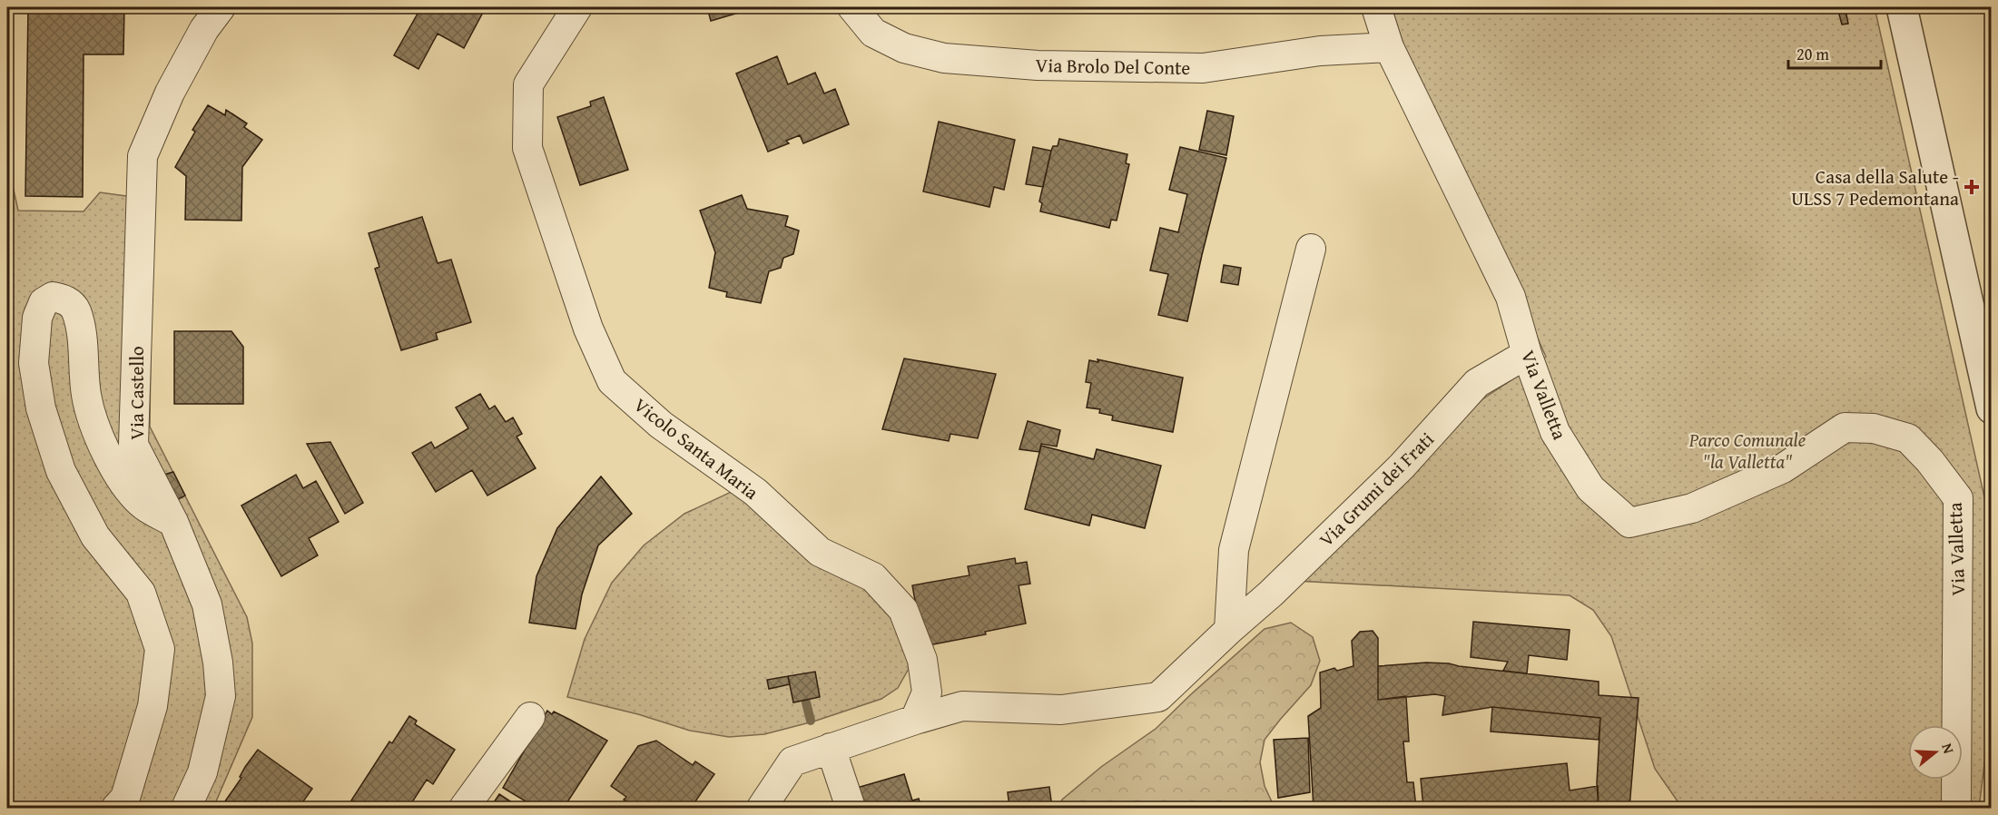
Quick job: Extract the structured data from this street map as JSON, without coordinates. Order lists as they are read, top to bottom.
{
  "streets": {
    "street": [
      "Via Brolo Del Conte",
      "Via Castello",
      "Via Valletta",
      "Vicolo Santa Maria",
      "Via Grumi dei Frati"
    ]
  },
  "crossings": [
    ["Via Brolo Del Conte", "Via Valletta"],
    ["Via Valletta", "Via Grumi dei Frati"],
    ["Vicolo Santa Maria", "Via Grumi dei Frati"]
  ],
  "parks": ["Parco Comunale \"la Valletta\""],
  "places": {
    "health": ["Casa della Salute - ULSS 7 Pedemontana"]
  },
  "scale_bar": "20 m",
  "north": "right"
}
